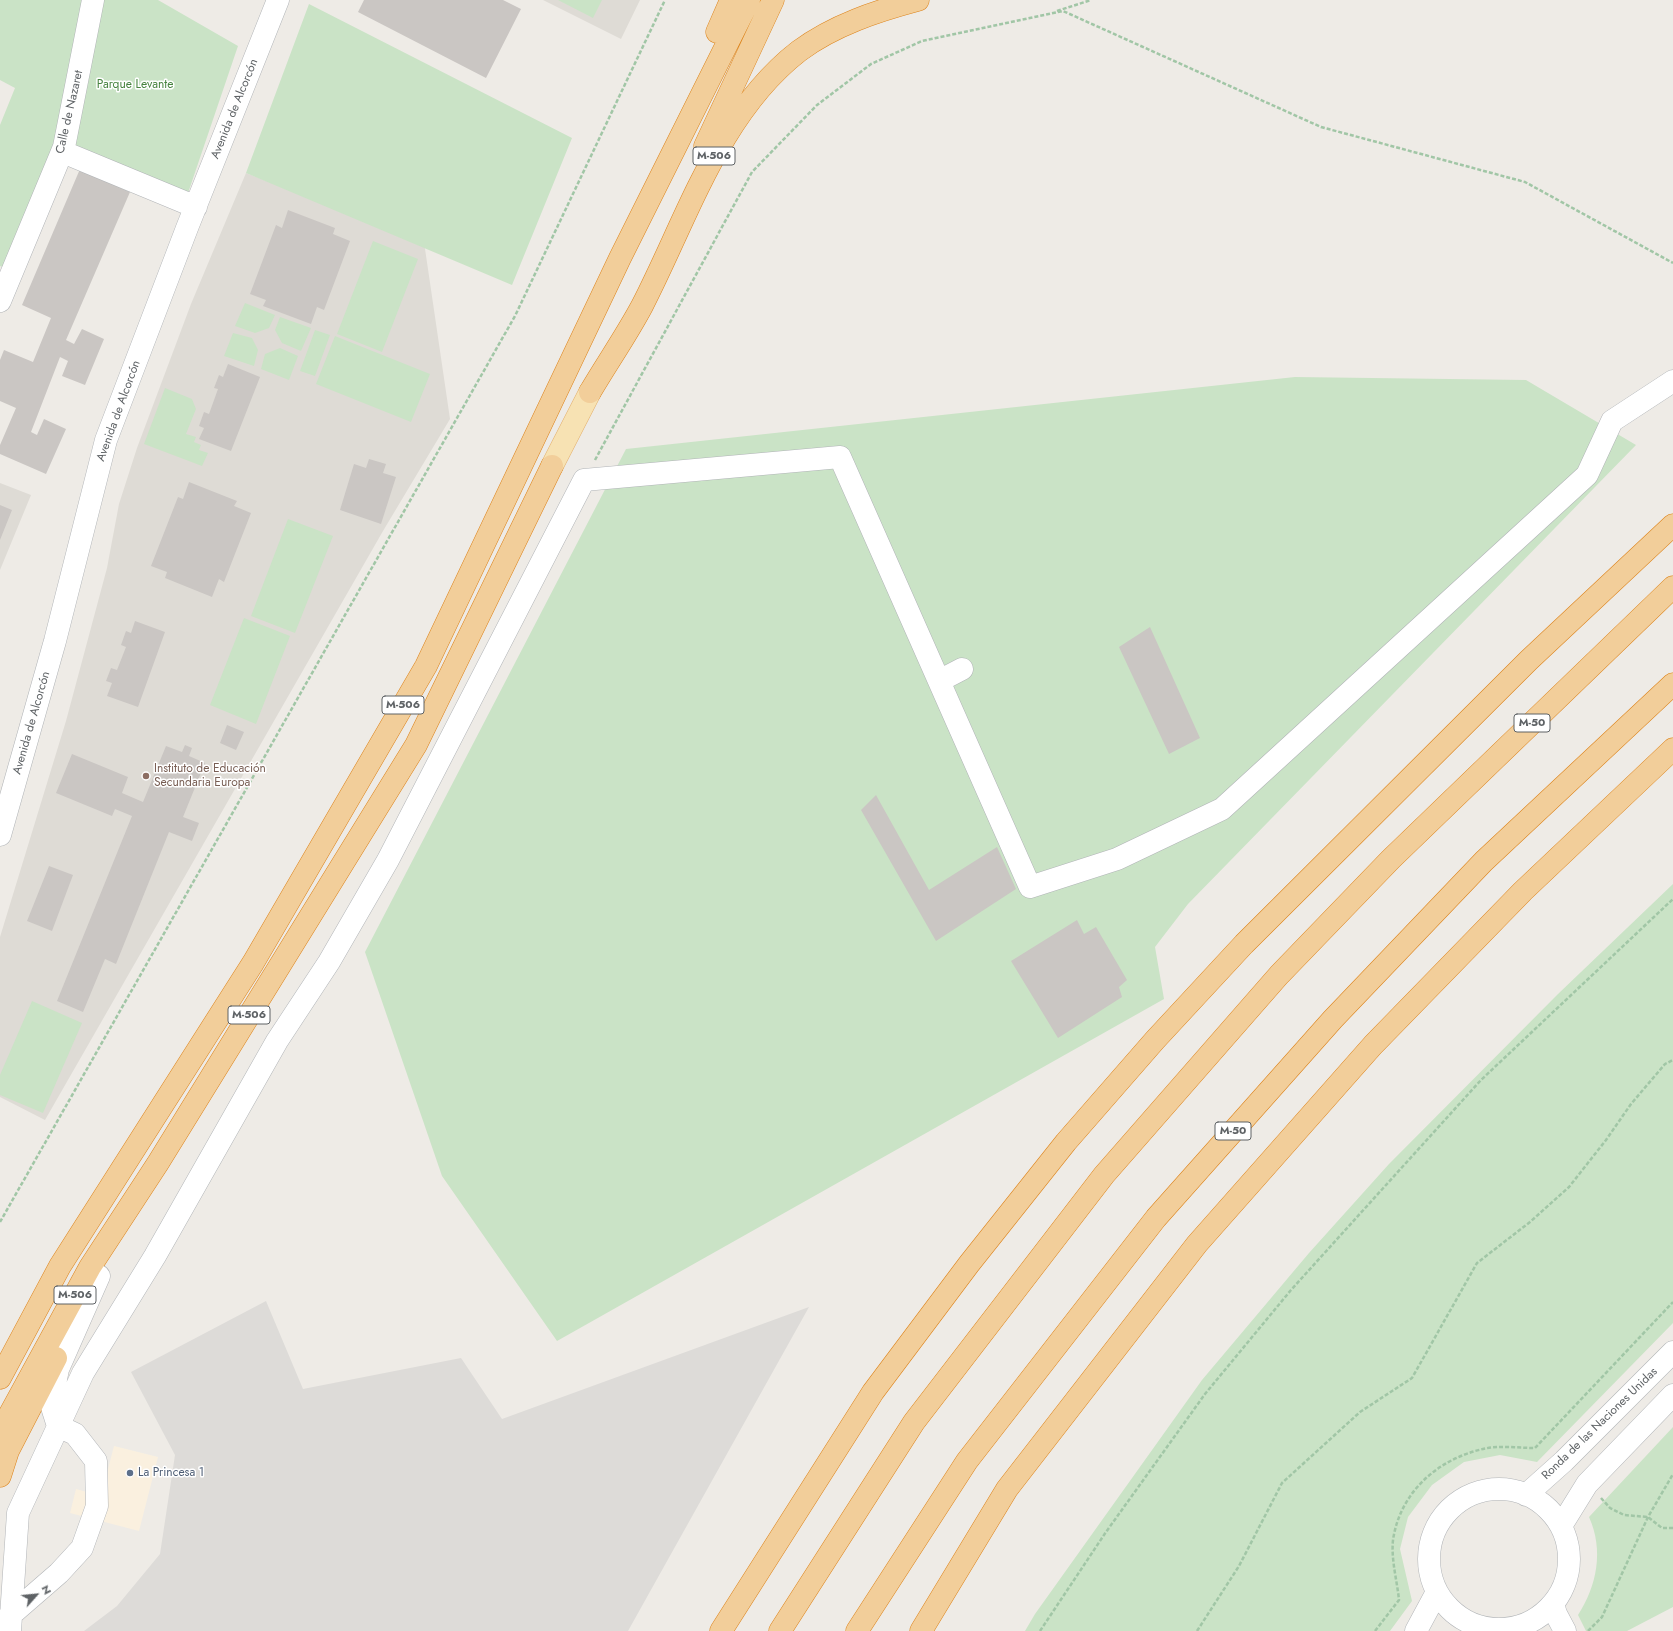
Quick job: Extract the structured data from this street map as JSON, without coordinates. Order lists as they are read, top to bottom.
{
  "streets": {
    "highway": ["M-506", "M-50"],
    "street": ["Avenida de Alcorcón", "Calle de Nazaret", "Ronda de las Naciones Unidas"]
  },
  "parks": ["Parque Levante"],
  "places": ["Instituto de Educación Secundaria Europa", "La Princesa 1"],
  "north": "top right"
}
